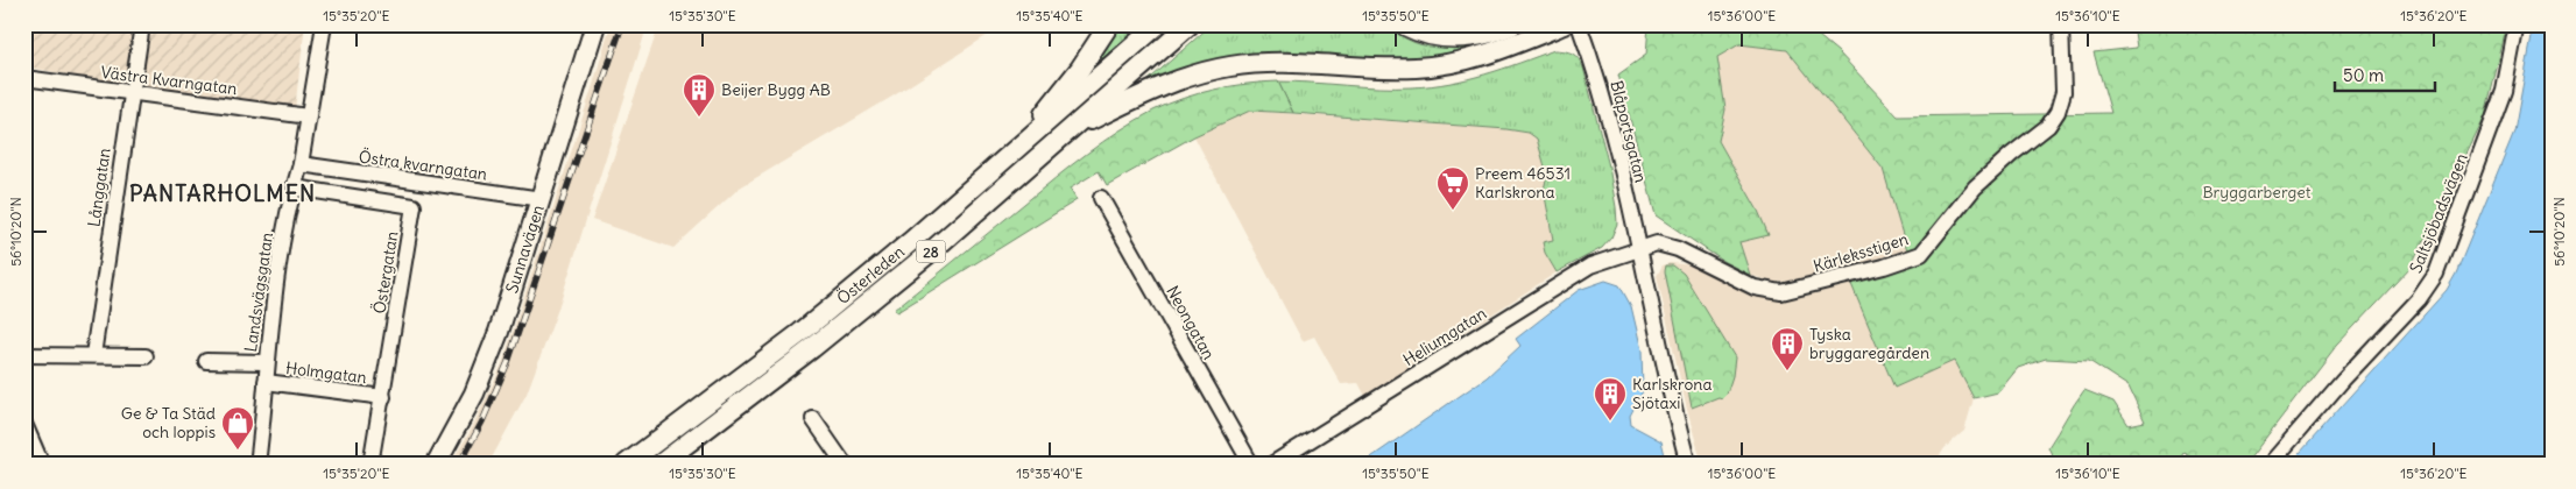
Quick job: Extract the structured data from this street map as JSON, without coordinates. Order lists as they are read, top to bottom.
{
  "streets": {
    "main road": ["Sunnavägen", "28", "Österleden"],
    "street": [
      "Västra Kvarngatan",
      "Blåportsgatan",
      "Östra kvarngatan",
      "Långgatan",
      "Saltsjöbadsvägen",
      "Kärleksstigen",
      "Östergatan",
      "Landsvägsgatan",
      "Neongatan",
      "Heliumgatan",
      "Holmgatan"
    ]
  },
  "crossings": [
    ["Västra Kvarngatan", "Långgatan"],
    ["Västra Kvarngatan", "Landsvägsgatan"],
    ["Blåportsgatan", "Kärleksstigen"],
    ["Blåportsgatan", "Heliumgatan"],
    ["Östra kvarngatan", "Sunnavägen"],
    ["Östra kvarngatan", "Landsvägsgatan"],
    ["Kärleksstigen", "Heliumgatan"],
    ["Östergatan", "Landsvägsgatan"],
    ["Östergatan", "Holmgatan"],
    ["Landsvägsgatan", "Holmgatan"]
  ],
  "districts": ["PANTARHOLMEN"],
  "parks": ["Bryggarberget"],
  "places": {
    "building": ["Beijer Bygg AB", "Tyska bryggaregården", "Karlskrona Sjötaxi"],
    "supermarket": ["Preem 46531 Karlskrona"],
    "shop": ["Ge & Ta Städ och loppis"]
  },
  "scale_bar": "50 m",
  "coordinates": [
    "15°35'20\"E",
    "15°35'30\"E",
    "15°35'40\"E",
    "15°35'50\"E",
    "15°36'00\"E",
    "15°36'10\"E",
    "15°36'20\"E",
    "56°10'20\"N"
  ]
}
